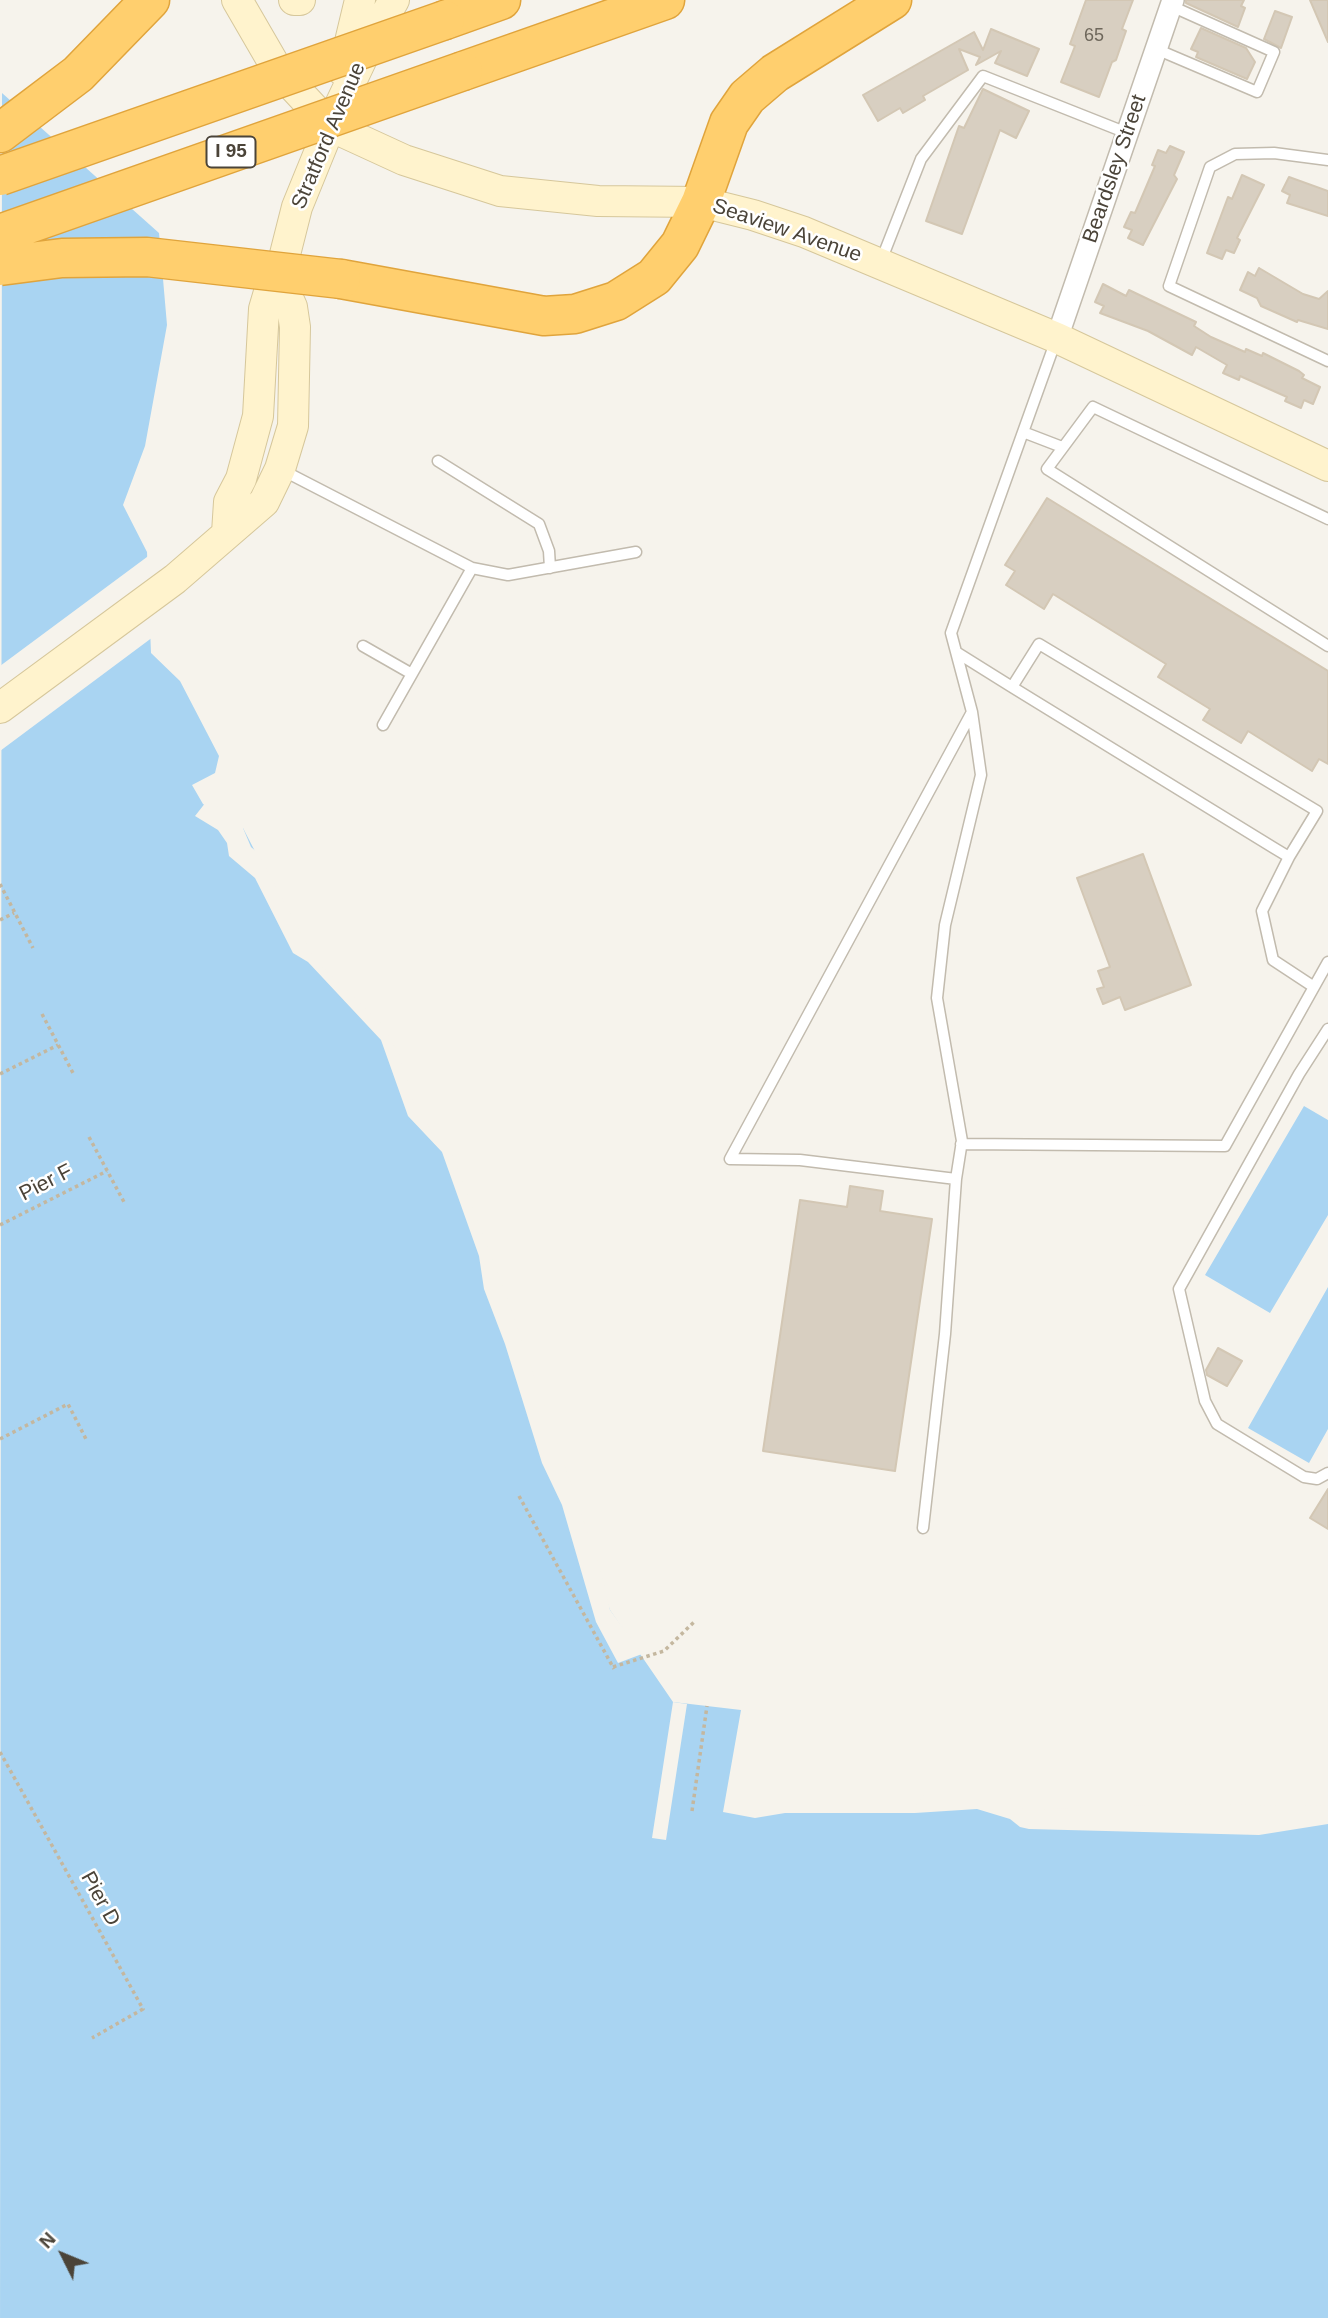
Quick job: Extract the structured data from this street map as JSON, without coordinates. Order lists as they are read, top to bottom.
{
  "streets": {
    "highway": ["I 95"],
    "main road": ["Stratford Avenue", "Seaview Avenue"],
    "street": ["Beardsley Street"],
    "path": ["Pier F", "Pier D"]
  },
  "crossings": [
    ["Stratford Avenue", "Seaview Avenue"],
    ["Beardsley Street", "Seaview Avenue"]
  ],
  "house_numbers": ["65"],
  "north": "top left"
}
